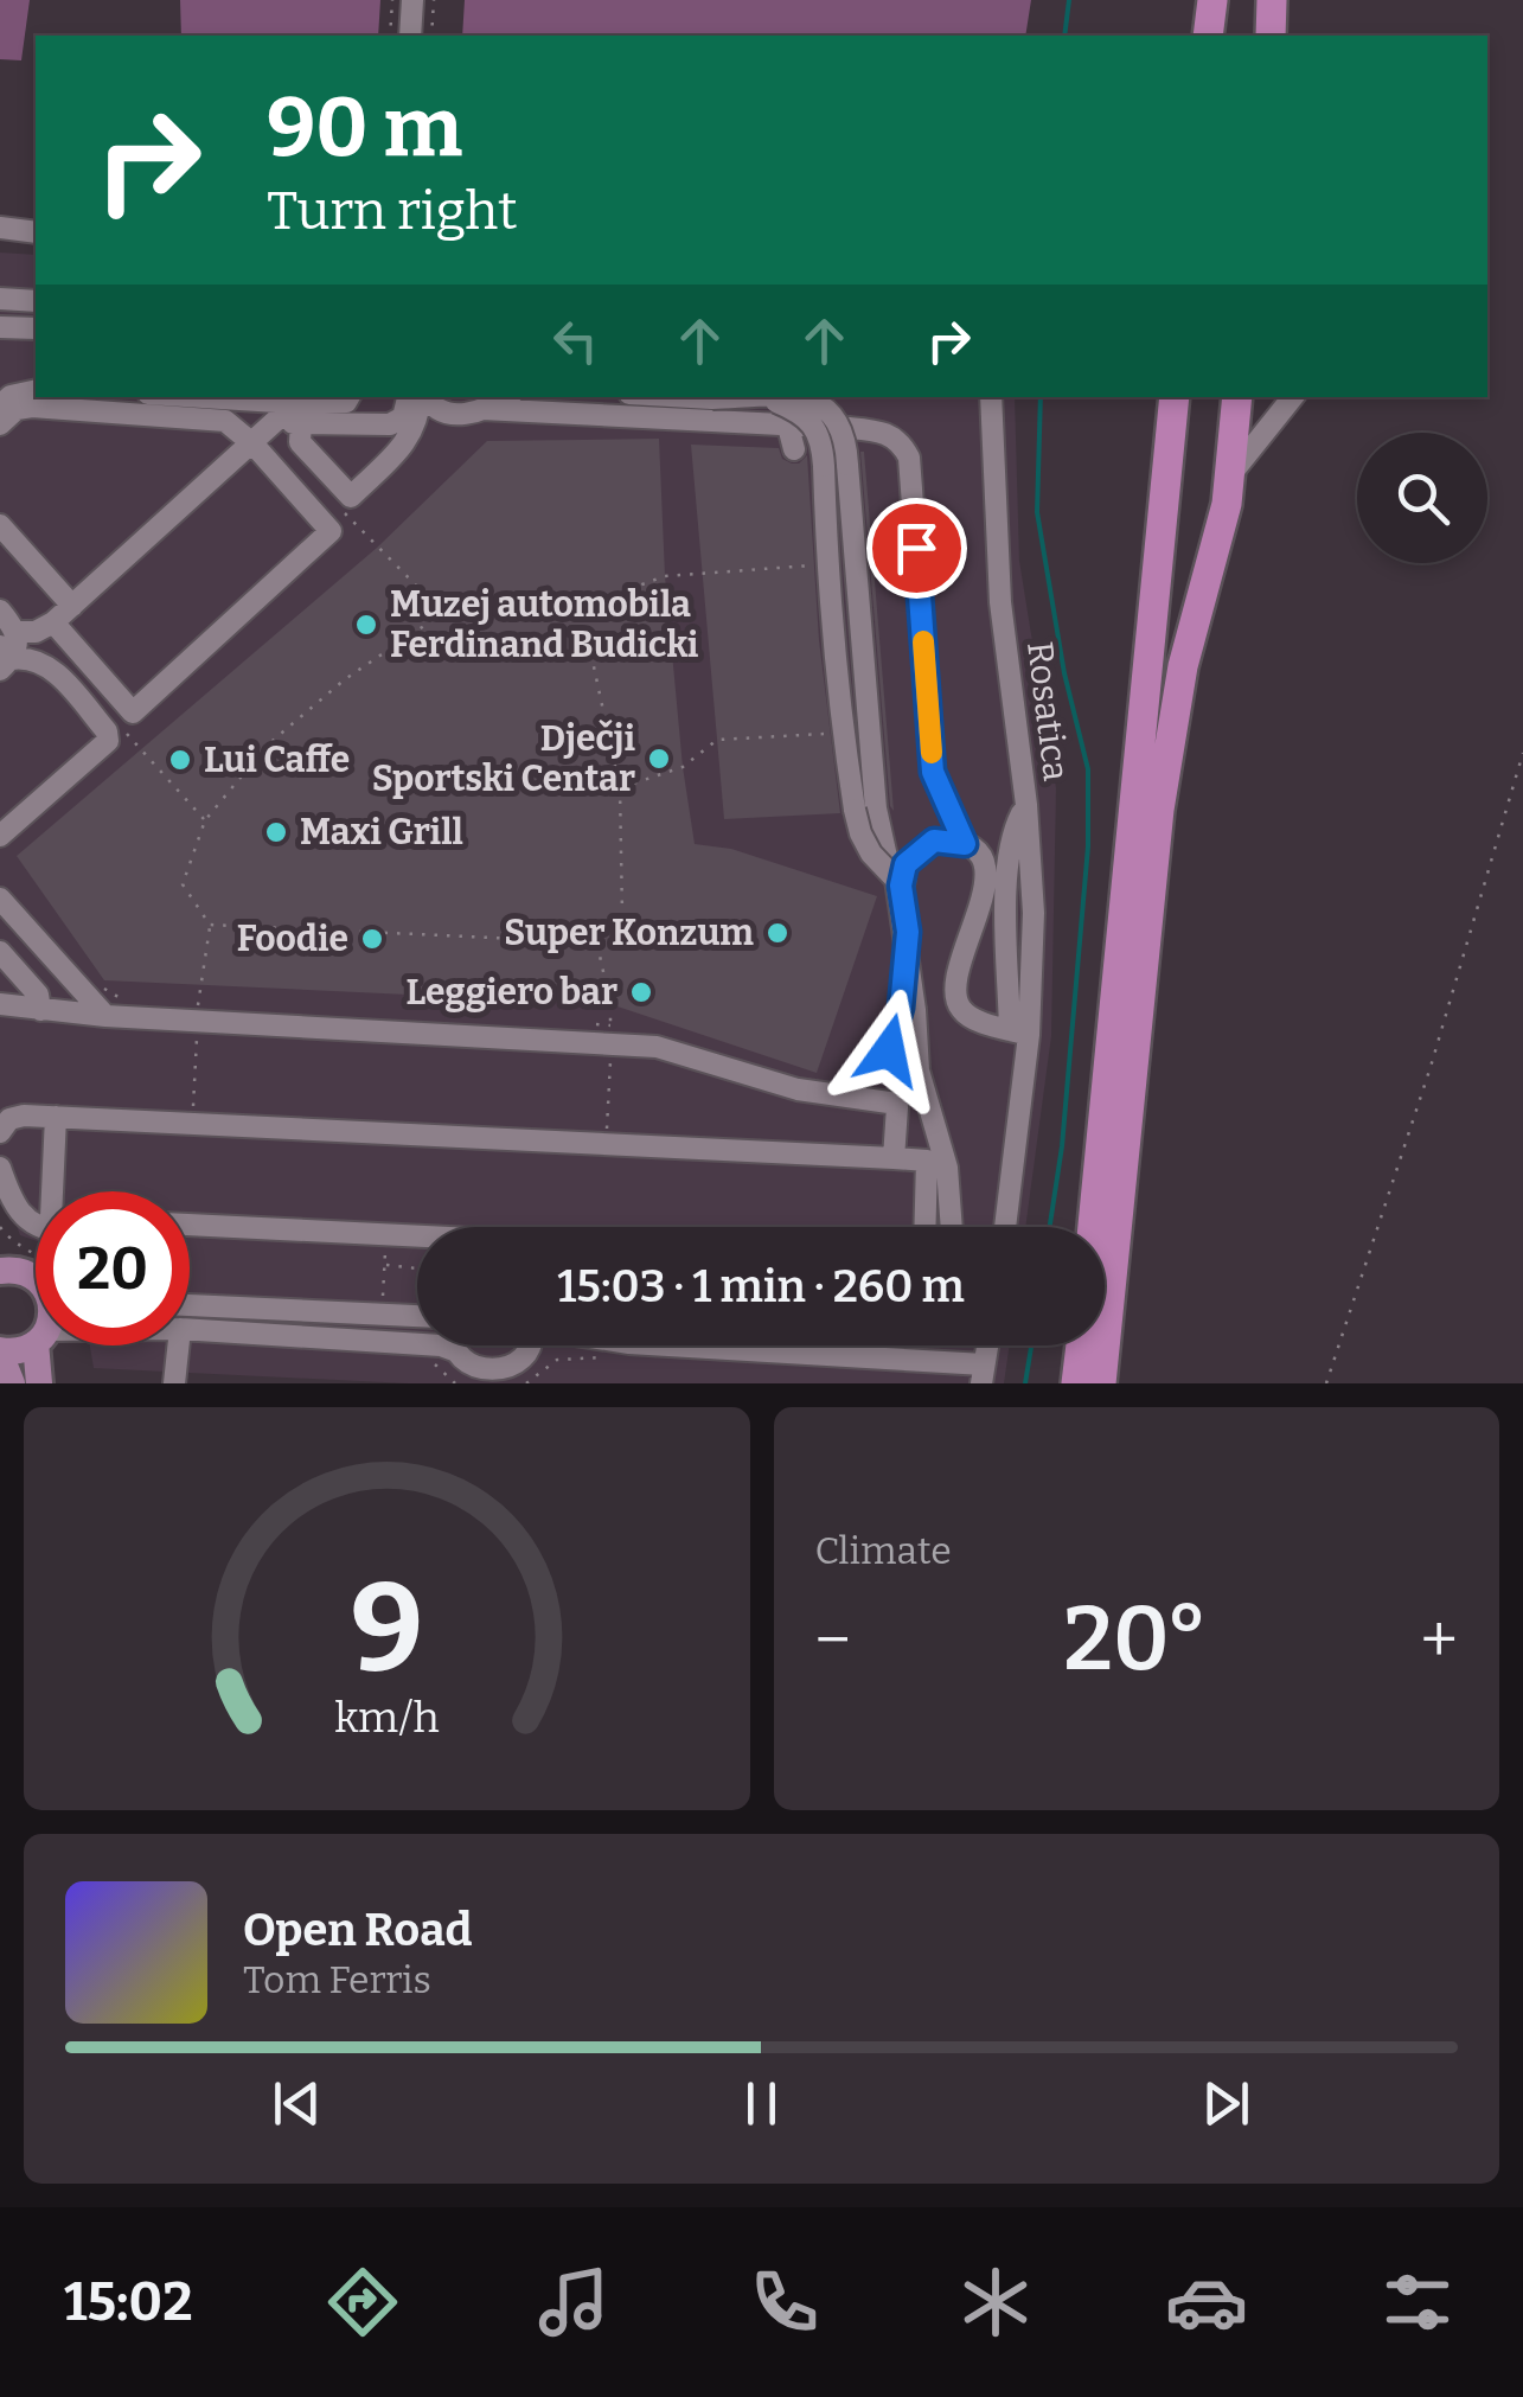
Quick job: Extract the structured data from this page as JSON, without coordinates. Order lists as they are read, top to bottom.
{
  "streets": {
    "street": ["Rosatica"]
  },
  "places": [
    "Muzej automobila Ferdinand Budicki",
    "Dječji Sportski Centar",
    "Lui Caffe",
    "Maxi Grill",
    "Super Konzum",
    "Foodie",
    "Leggiero bar"
  ],
  "page": {
    "turn": ["90 m", "Turn right"],
    "limit": "20",
    "trip": "15:03 · 1 min · 260 m",
    "tile": "Climate",
    "heat": ["−", "20°", "+"],
    "song": ["Open Road", "Tom Ferris"],
    "tabs": "15:02",
    "gauge": ["9", "km/h"]
  }
}
